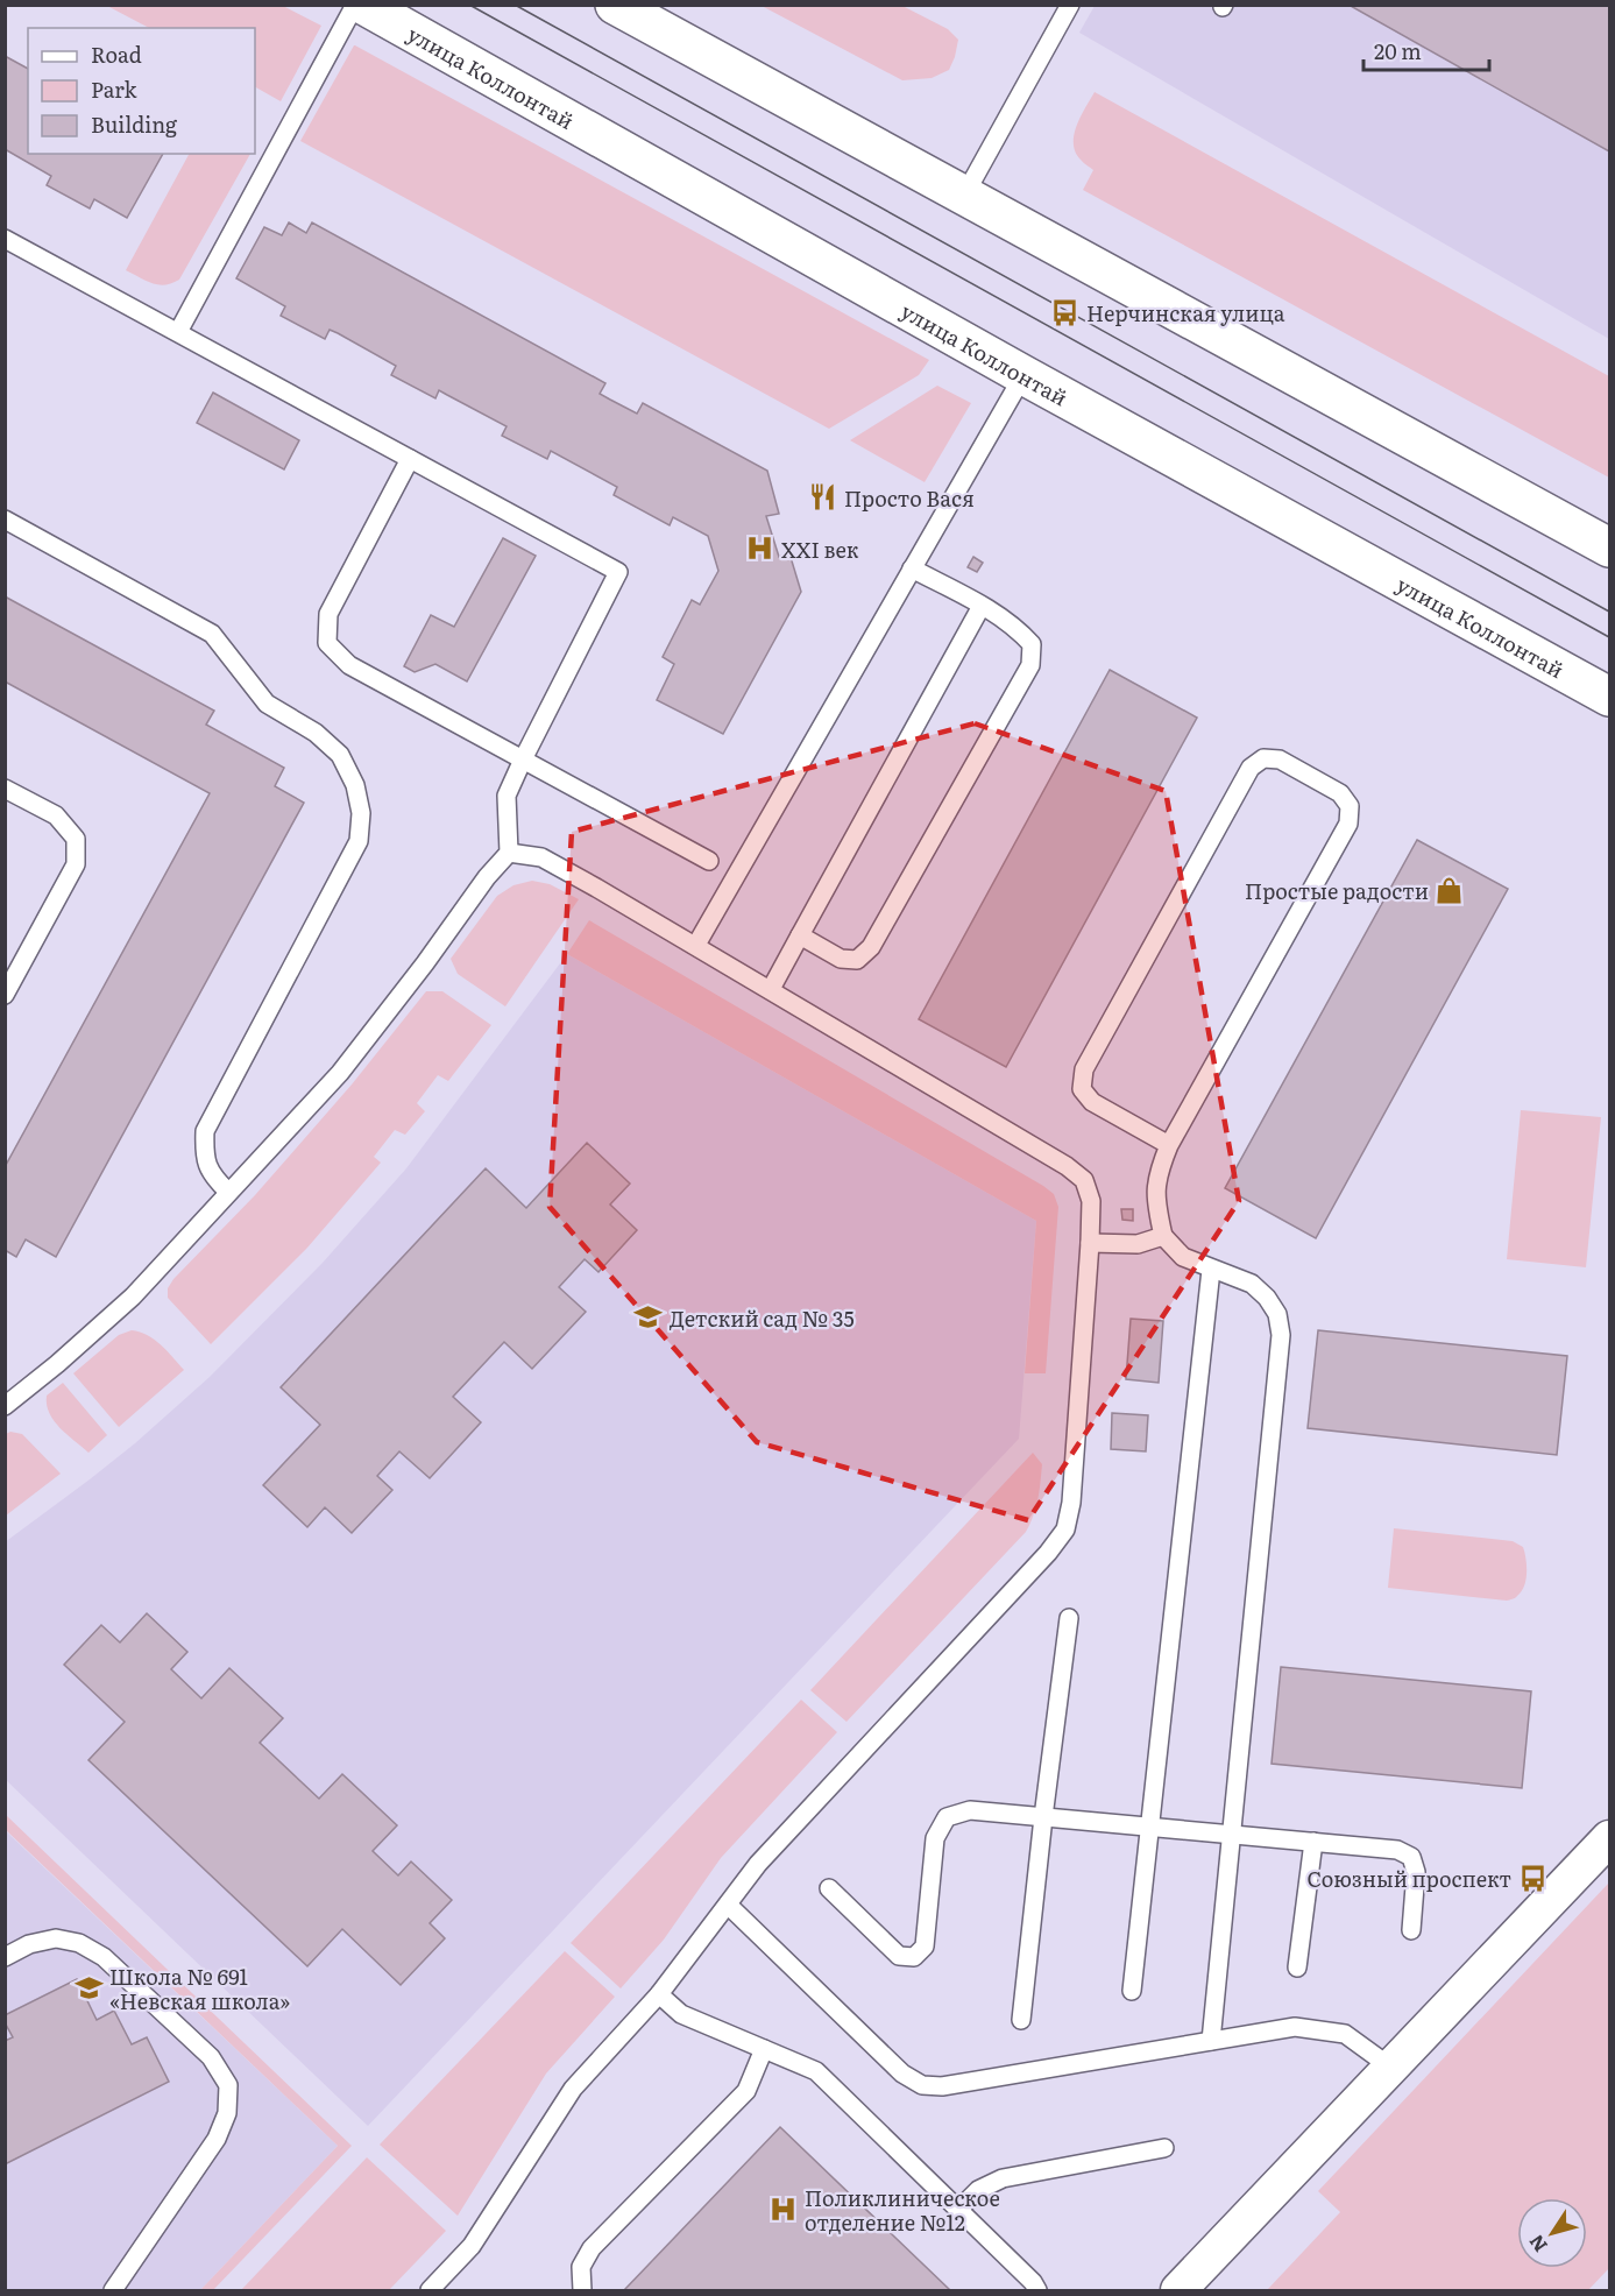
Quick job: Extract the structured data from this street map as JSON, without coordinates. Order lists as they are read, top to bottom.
{
  "streets": {
    "main road": ["улица Коллонтай"]
  },
  "places": {
    "bus stop": ["Нерчинская улица", "Союзный проспект"],
    "restaurant": ["Просто Вася"],
    "hospital": ["XXI век", "Поликлиническое отделение №12"],
    "shop": ["Простые радости"],
    "school or university": ["Детский сад № 35", "Школа № 691 «Невская школа»"]
  },
  "legend": ["Road", "Park", "Building"],
  "scale_bar": "20 m",
  "north": "bottom left"
}
